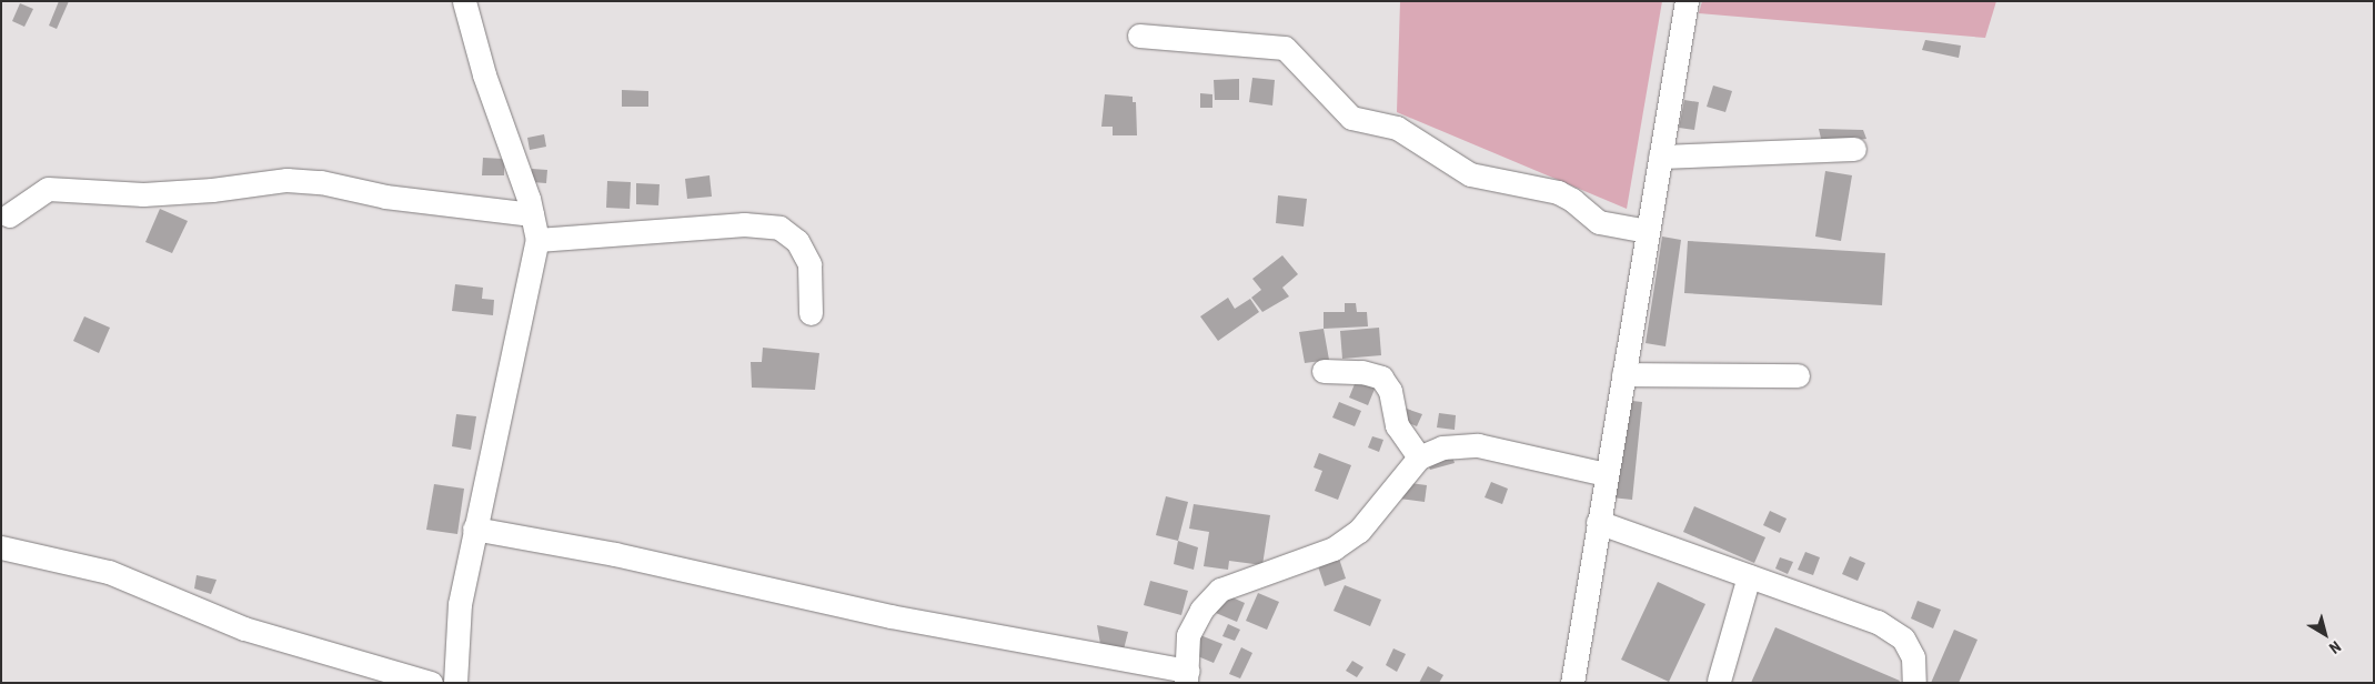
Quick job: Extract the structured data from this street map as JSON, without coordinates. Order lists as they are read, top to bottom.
{
  "north": "bottom right"
}
